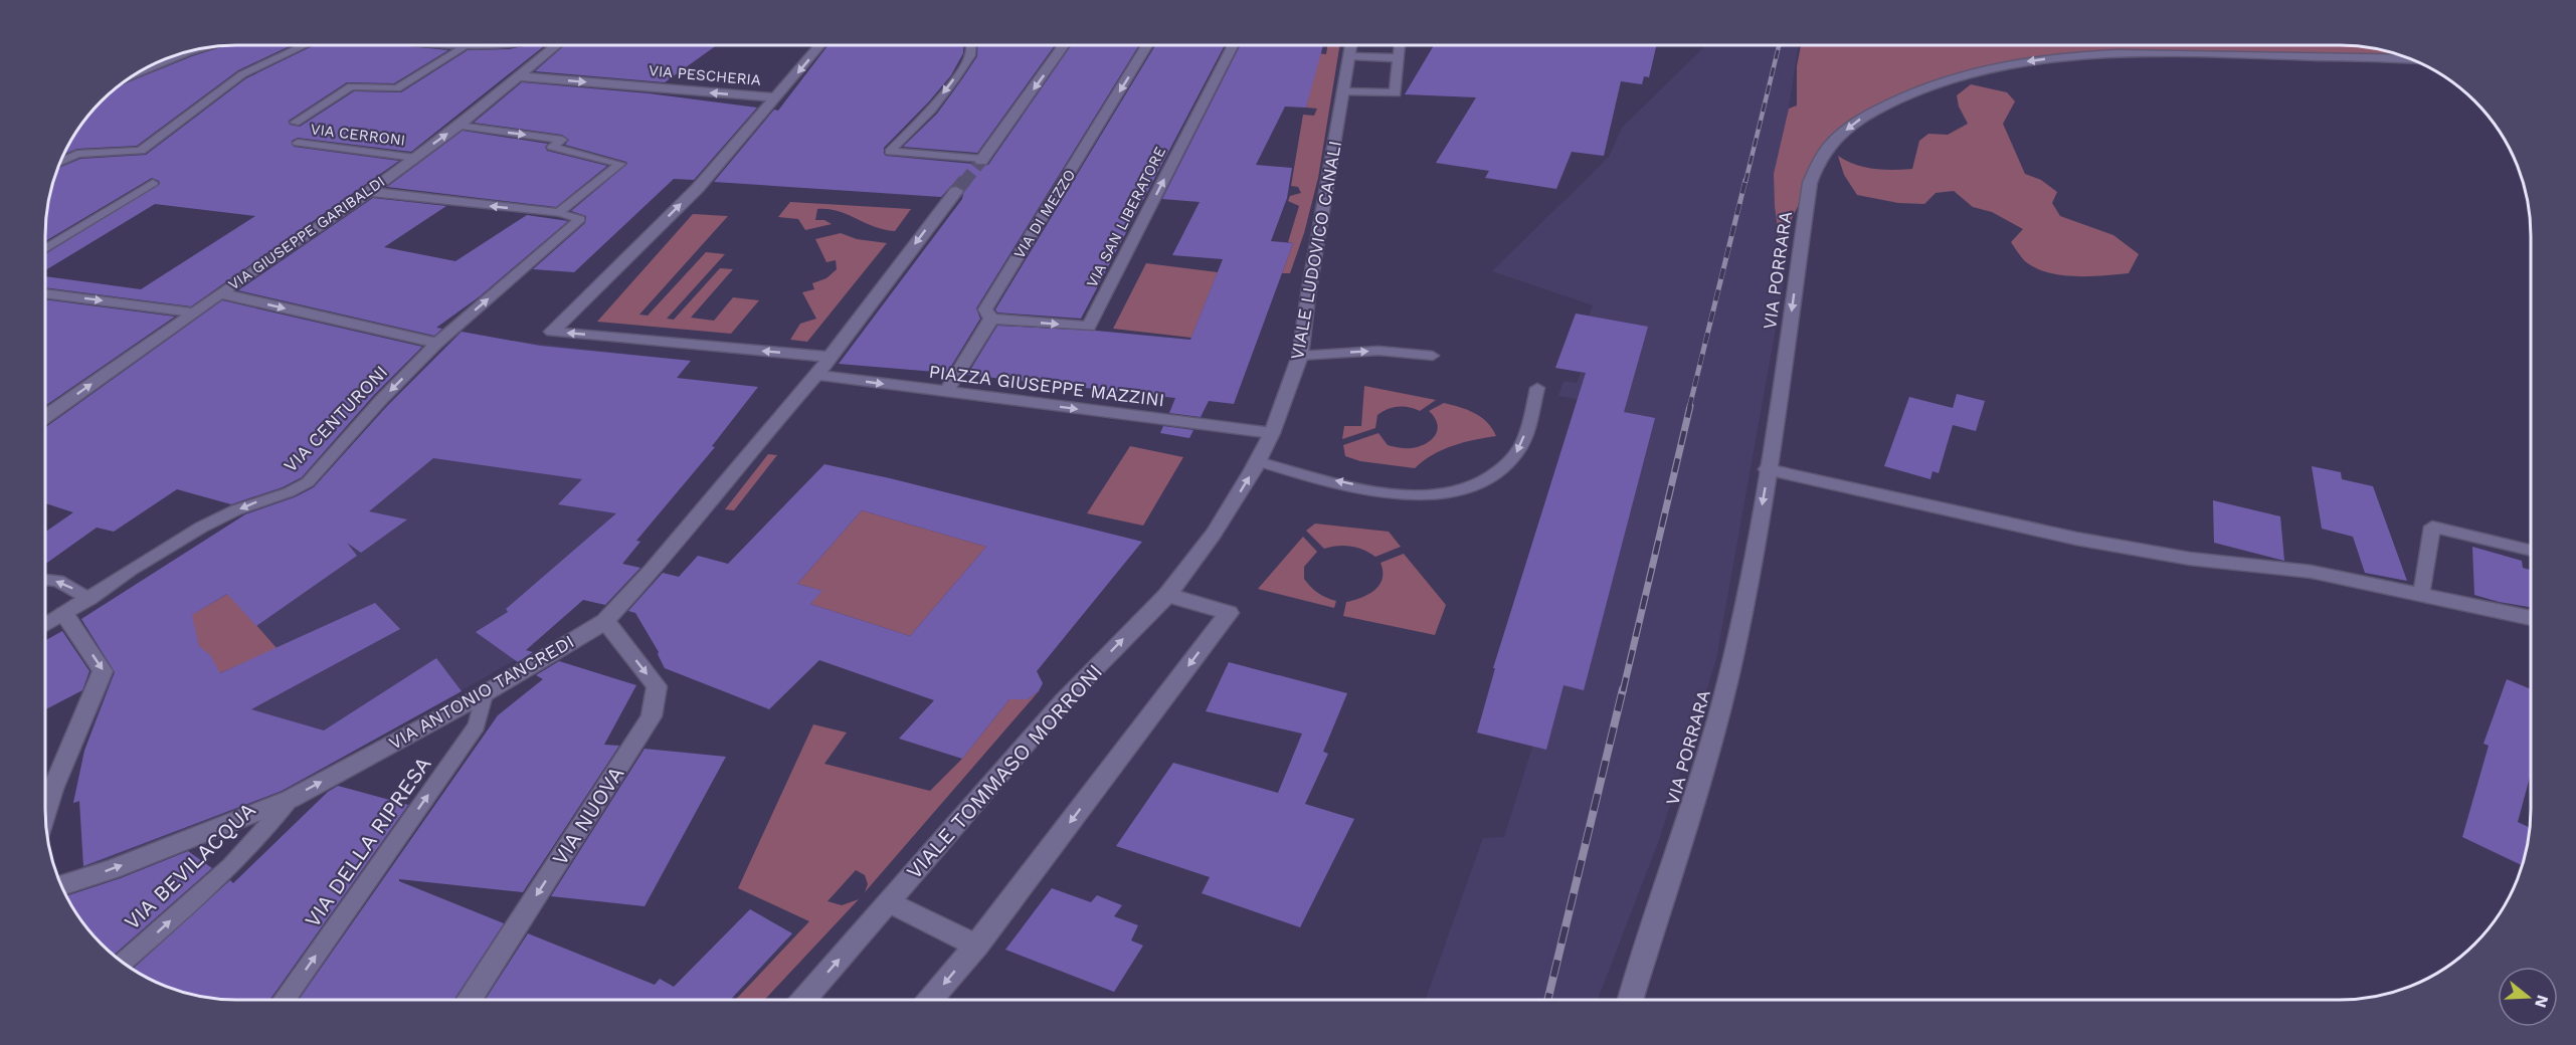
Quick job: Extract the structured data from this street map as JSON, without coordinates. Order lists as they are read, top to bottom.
{
  "streets": {
    "street": [
      "VIA PESCHERIA",
      "VIA DI MEZZO",
      "VIA SAN LIBERATORE",
      "VIA GIUSEPPE GARIBALDI",
      "VIALE LUDOVICO CANALI",
      "VIA PORRARA",
      "PIAZZA GIUSEPPE MAZZINI",
      "VIA ANTONIO TANCREDI",
      "VIALE TOMMASO MORRONI",
      "VIA NUOVA"
    ],
    "lane": [
      "VIA CERRONI",
      "VIA CENTURONI",
      "VIA DELLA RIPRESA",
      "VIA BEVILACQUA"
    ]
  },
  "crossings": [
    ["VIA PESCHERIA", "VIA GIUSEPPE GARIBALDI"],
    ["VIA PESCHERIA", "VIA ANTONIO TANCREDI"],
    ["VIA CERRONI", "VIA GIUSEPPE GARIBALDI"],
    ["VIA DI MEZZO", "VIA SAN LIBERATORE"],
    ["VIA DI MEZZO", "PIAZZA GIUSEPPE MAZZINI"],
    ["VIALE LUDOVICO CANALI", "PIAZZA GIUSEPPE MAZZINI"],
    ["VIALE LUDOVICO CANALI", "VIALE TOMMASO MORRONI"],
    ["PIAZZA GIUSEPPE MAZZINI", "VIA ANTONIO TANCREDI"],
    ["VIA ANTONIO TANCREDI", "VIA NUOVA"],
    ["VIA ANTONIO TANCREDI", "VIA DELLA RIPRESA"],
    ["VIA ANTONIO TANCREDI", "VIA BEVILACQUA"]
  ],
  "one_way": [
    "VIA SAN LIBERATORE",
    "VIA GIUSEPPE GARIBALDI",
    "VIA PORRARA",
    "PIAZZA GIUSEPPE MAZZINI",
    "VIALE TOMMASO MORRONI",
    "VIA NUOVA",
    "VIA DELLA RIPRESA",
    "VIA BEVILACQUA"
  ],
  "north": "right"
}
